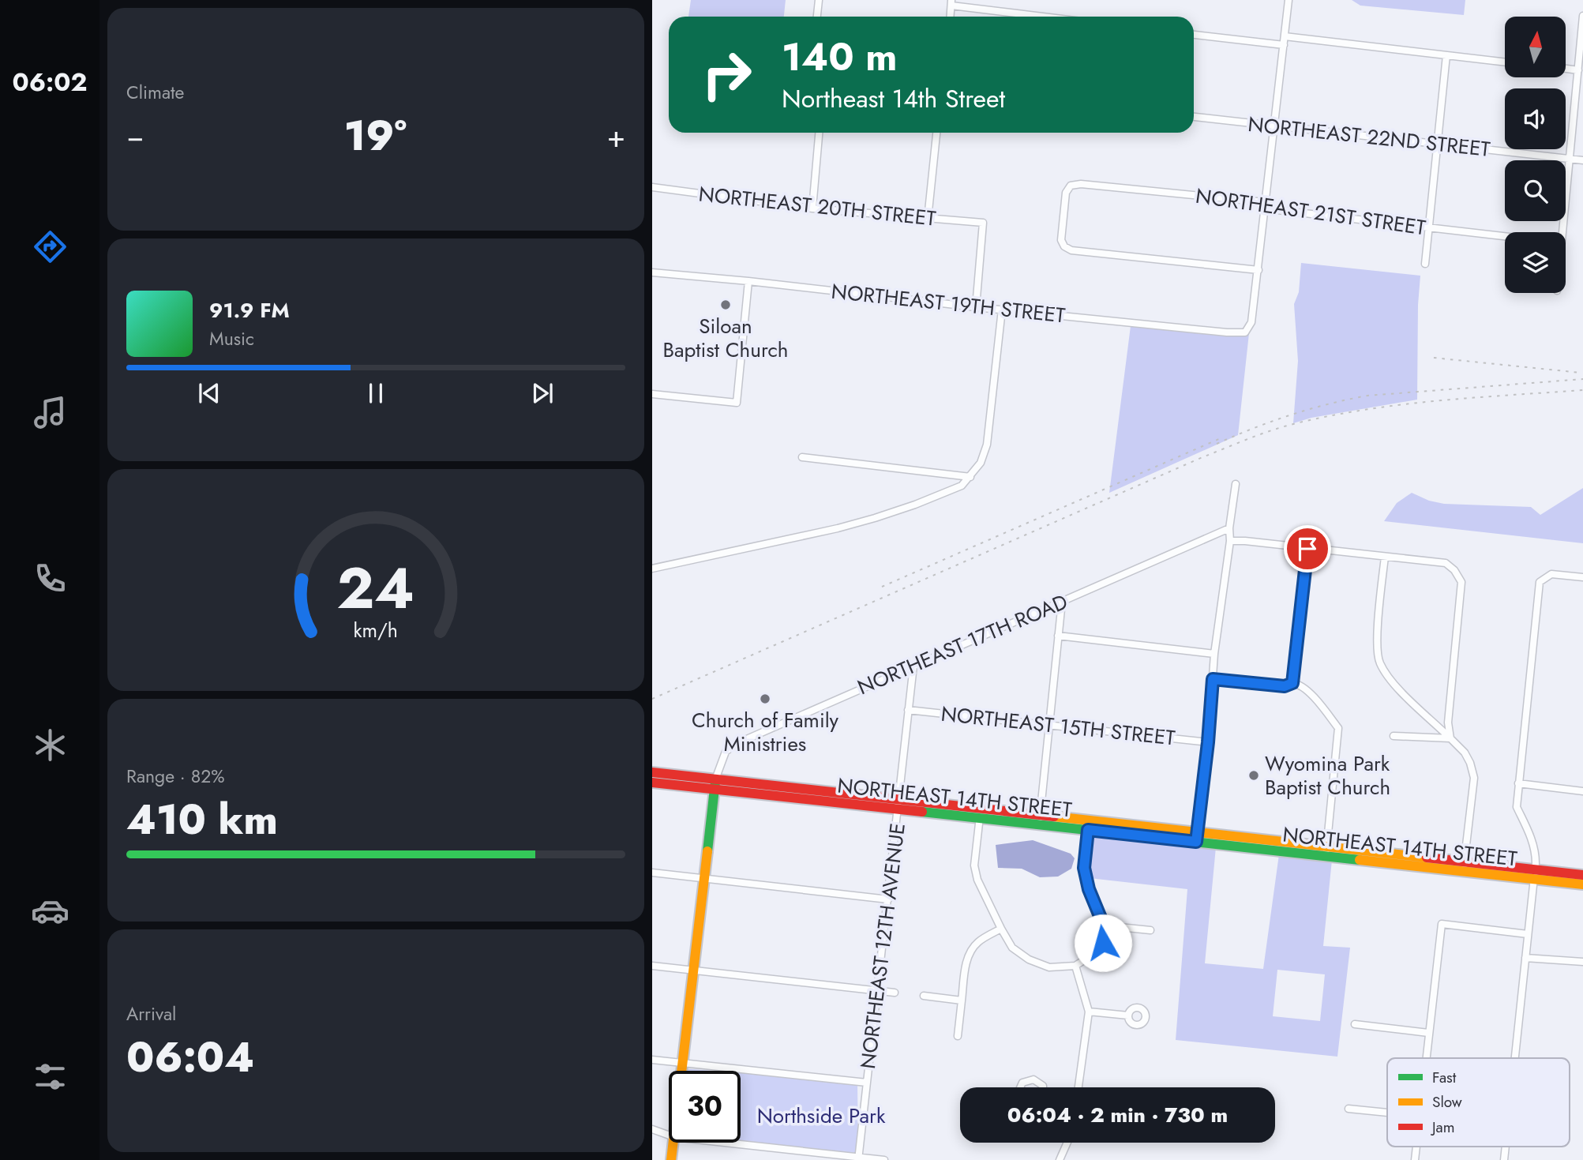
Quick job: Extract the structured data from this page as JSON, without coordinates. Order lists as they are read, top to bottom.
{
  "streets": {
    "main road": ["NORTHEAST 14TH STREET"],
    "street": [
      "NORTHEAST 22ND STREET",
      "NORTHEAST 20TH STREET",
      "NORTHEAST 21ST STREET",
      "NORTHEAST 19TH STREET",
      "NORTHEAST 17TH ROAD",
      "NORTHEAST 15TH STREET",
      "NORTHEAST 12TH AVENUE"
    ]
  },
  "crossings": [
    ["NORTHEAST 20TH STREET", "NORTHEAST 19TH STREET"],
    ["NORTHEAST 21ST STREET", "NORTHEAST 19TH STREET"],
    ["NORTHEAST 17TH ROAD", "NORTHEAST 14TH STREET"],
    ["NORTHEAST 17TH ROAD", "NORTHEAST 12TH AVENUE"],
    ["NORTHEAST 15TH STREET", "NORTHEAST 12TH AVENUE"],
    ["NORTHEAST 14TH STREET", "NORTHEAST 12TH AVENUE"]
  ],
  "parks": ["Northside Park"],
  "places": ["Siloan Baptist Church", "Church of Family Ministries", "Wyomina Park Baptist Church"],
  "legend": ["Fast", "Slow", "Jam"],
  "north": "top",
  "page": {
    "tabs": "06:02",
    "tile": [
      "Climate",
      ["Range · 82%", "410 km"],
      ["Arrival", "06:04"]
    ],
    "turn": ["140 m", "Northeast 14th Street"],
    "heat": ["−", "19°", "+"],
    "song": ["91.9 FM", "Music"],
    "limit": "30",
    "trip": "06:04 · 2 min · 730 m",
    "gauge": ["24", "km/h"]
  }
}
